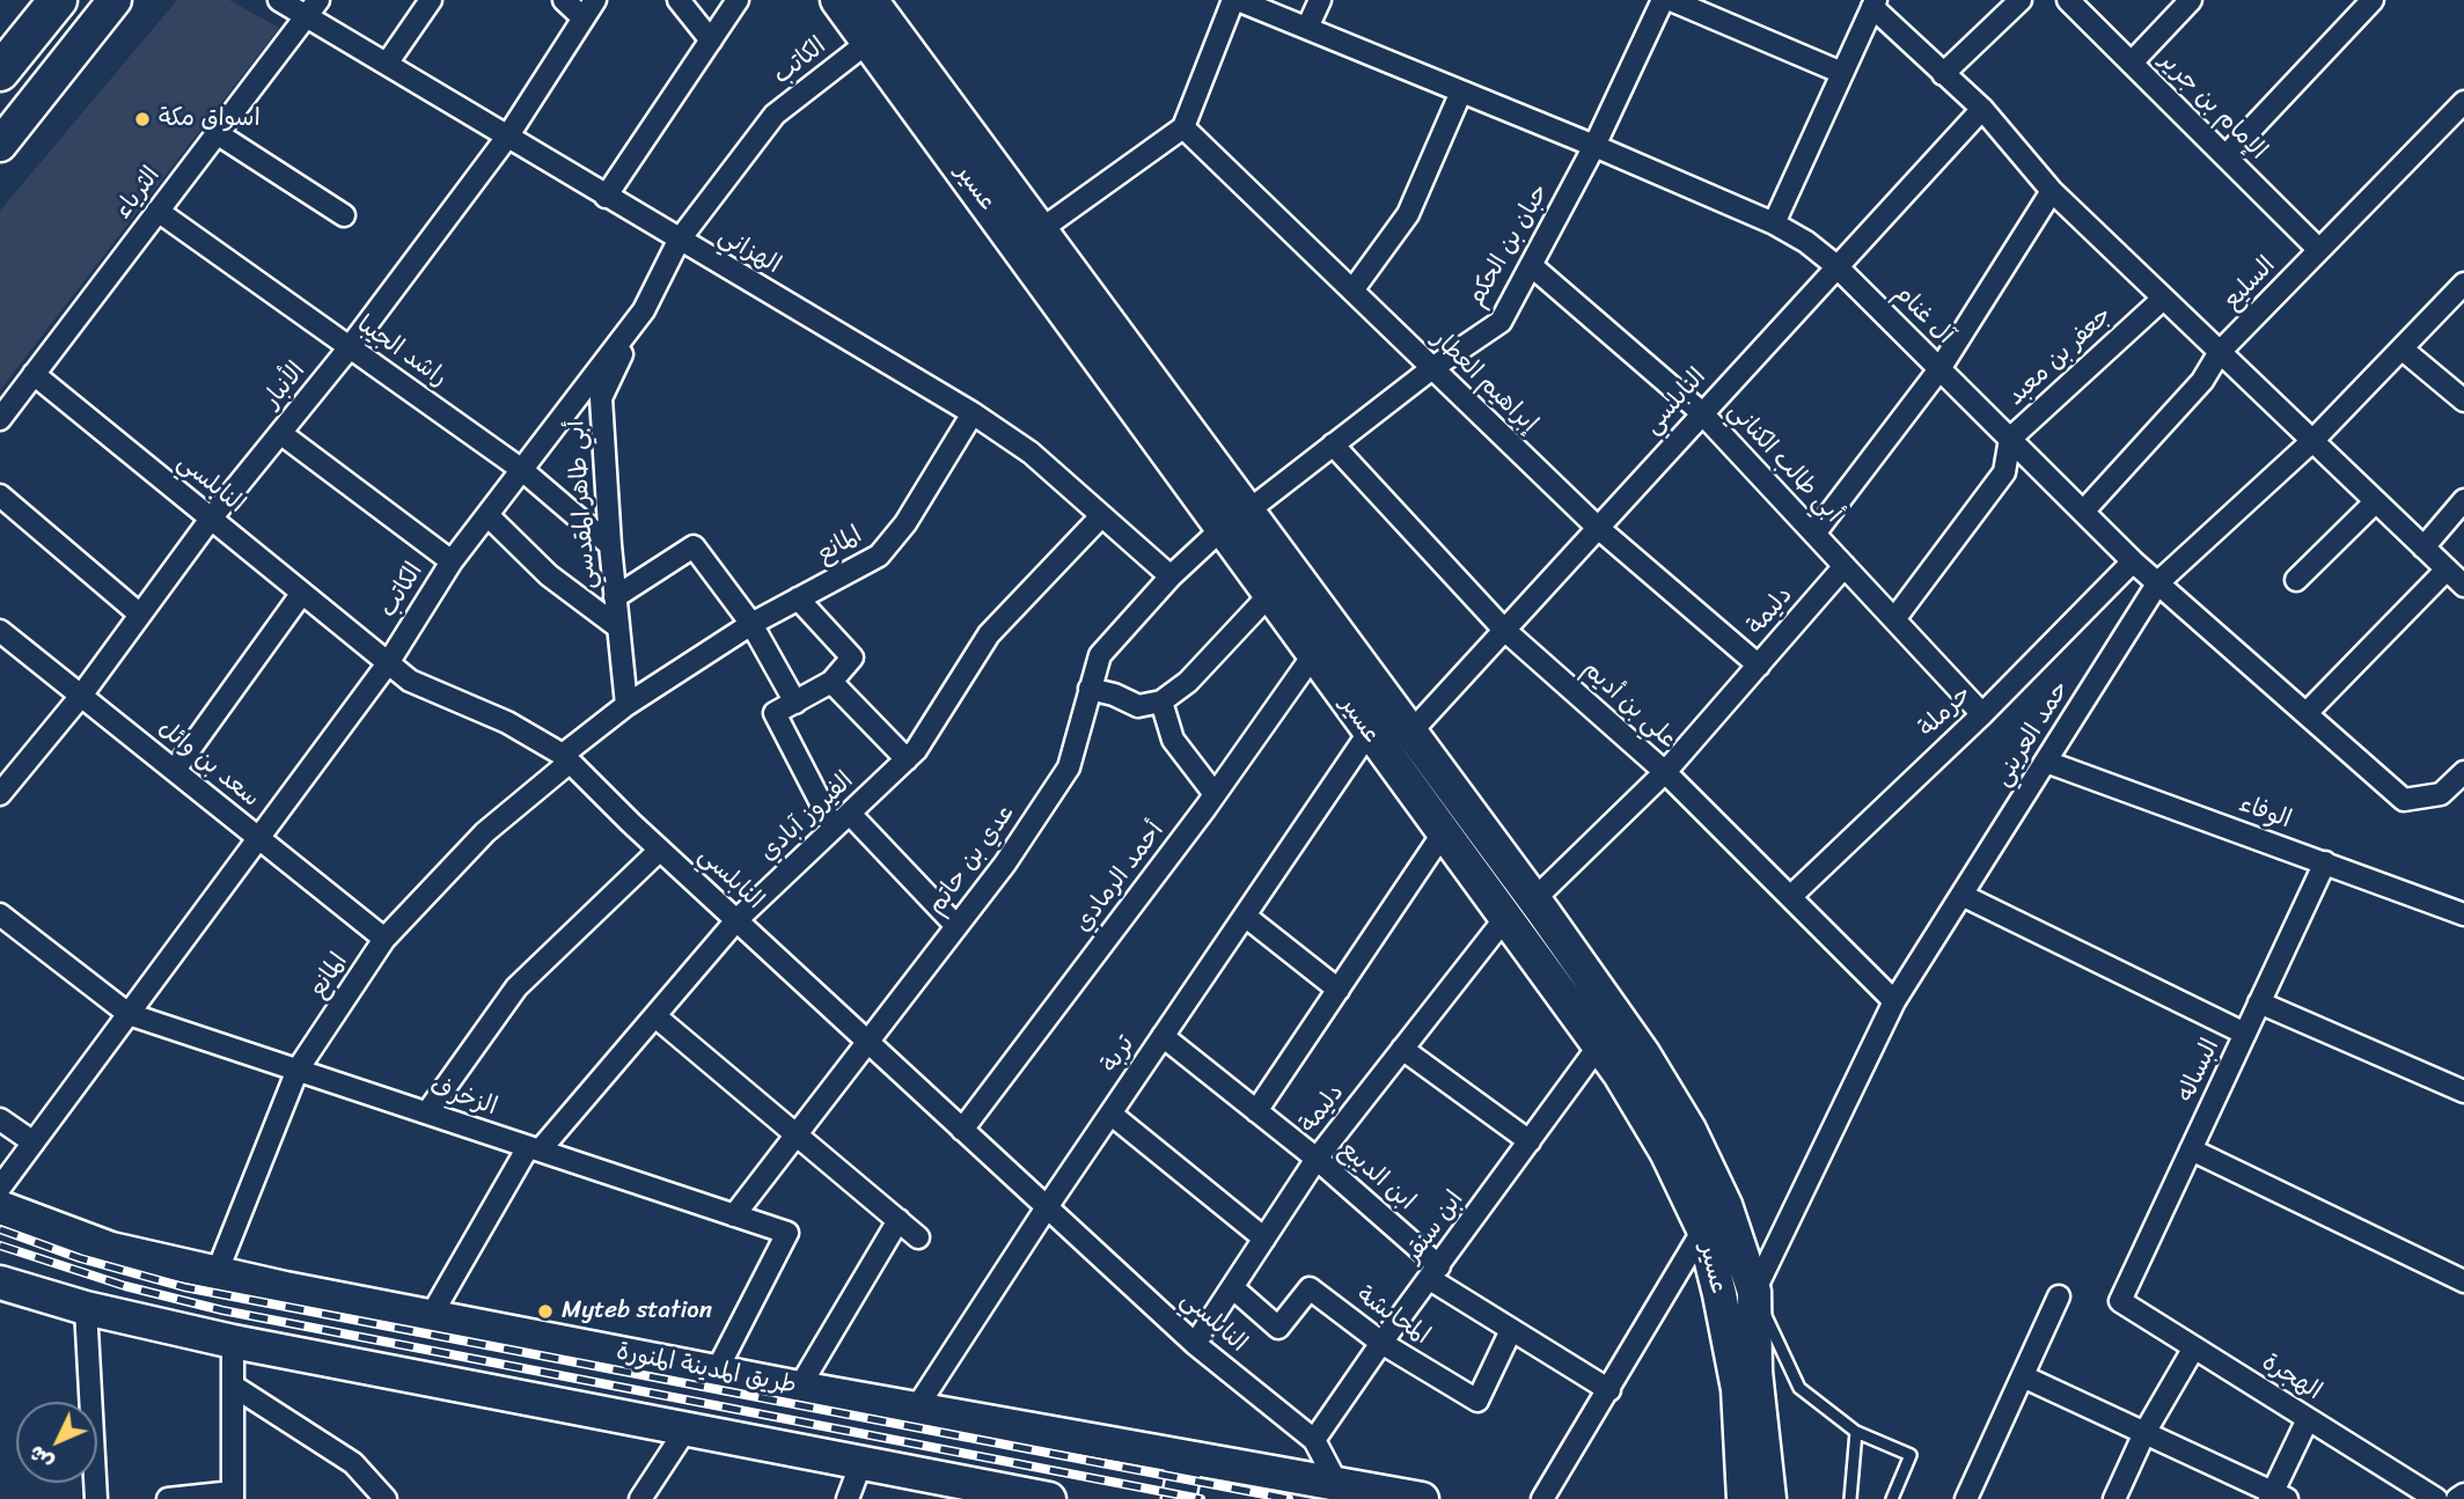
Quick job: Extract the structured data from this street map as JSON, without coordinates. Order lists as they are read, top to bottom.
{
  "streets": {
    "main road": ["عسير", "طريق المدينة المنورة"],
    "street": [
      "الكاتب",
      "الإمام بن جرير",
      "الثرياء",
      "حبان بن الحكم",
      "الهزاني",
      "السليع",
      "آل غنام",
      "راشد الجيبا",
      "جعفر بن معبد",
      "إبراهيم العطار",
      "الأنبار",
      "النابلسي",
      "أبي طالب الكناني",
      "أبي طاهر المقدسي",
      "المانع",
      "دليمة",
      "علي بن أديم",
      "حرملة",
      "حمد العريني",
      "سعد بن وائل",
      "الوفاء",
      "الفيروز آبادي",
      "عدي بن حاتم",
      "أحمد الرمادي",
      "تربة",
      "البساله",
      "الزخرف",
      "ابن الديبع",
      "ابن سنقر",
      "المحابشة",
      "الهجرة"
    ]
  },
  "crossings": [
    ["الكاتب", "عسير"],
    ["الكاتب", "الهزاني"],
    ["الكاتب", "راشد الجيبا"],
    ["الكاتب", "النابلسي"],
    ["الكاتب", "أبي طاهر المقدسي"],
    ["الكاتب", "سعد بن وائل"],
    ["الكاتب", "الزخرف"],
    ["الإمام بن جرير", "السليع"],
    ["عسير", "حبان بن الحكم"],
    ["عسير", "النابلسي"],
    ["عسير", "دليمة"],
    ["عسير", "حمد العريني"],
    ["عسير", "عدي بن حاتم"],
    ["عسير", "أحمد الرمادي"],
    ["عسير", "تربة"],
    ["عسير", "ابن سنقر"],
    ["الثرياء", "الهزاني"],
    ["الثرياء", "راشد الجيبا"],
    ["الثرياء", "النابلسي"],
    ["حبان بن الحكم", "آل غنام"],
    ["حبان بن الحكم", "إبراهيم العطار"],
    ["حبان بن الحكم", "أبي طالب الكناني"],
    ["حبان بن الحكم", "علي بن أديم"],
    ["حبان بن الحكم", "عدي بن حاتم"],
    ["الهزاني", "الأنبار"],
    ["الهزاني", "المانع"],
    ["الهزاني", "الفيروز آبادي"],
    ["الهزاني", "عدي بن حاتم"],
    ["السليع", "آل غنام"],
    ["آل غنام", "جعفر بن معبد"],
    ["آل غنام", "النابلسي"],
    ["آل غنام", "حرملة"],
    ["آل غنام", "حمد العريني"],
    ["راشد الجيبا", "الأنبار"],
    ["راشد الجيبا", "أبي طاهر المقدسي"],
    ["جعفر بن معبد", "أبي طالب الكناني"],
    ["إبراهيم العطار", "النابلسي"],
    ["إبراهيم العطار", "دليمة"],
    ["الأنبار", "النابلسي"],
    ["الأنبار", "سعد بن وائل"],
    ["النابلسي", "أبي طالب الكناني"],
    ["النابلسي", "المانع"],
    ["النابلسي", "دليمة"],
    ["النابلسي", "علي بن أديم"],
    ["النابلسي", "الفيروز آبادي"],
    ["النابلسي", "عدي بن حاتم"],
    ["النابلسي", "أحمد الرمادي"],
    ["النابلسي", "تربة"],
    ["النابلسي", "ابن سنقر"],
    ["النابلسي", "طريق المدينة المنورة"],
    ["أبي طالب الكناني", "دليمة"],
    ["أبي طالب الكناني", "حرملة"],
    ["أبي طاهر المقدسي", "المانع"],
    ["المانع", "سعد بن وائل"],
    ["المانع", "الزخرف"],
    ["المانع", "طريق المدينة المنورة"],
    ["دليمة", "علي بن أديم"],
    ["دليمة", "ابن الديبع"],
    ["دليمة", "المحابشة"],
    ["علي بن أديم", "حرملة"],
    ["علي بن أديم", "حمد العريني"],
    ["حمد العريني", "الوفاء"],
    ["الوفاء", "البساله"],
    ["الفيروز آبادي", "الزخرف"],
    ["الفيروز آبادي", "طريق المدينة المنورة"],
    ["عدي بن حاتم", "الزخرف"],
    ["تربة", "ابن الديبع"],
    ["تربة", "طريق المدينة المنورة"],
    ["البساله", "الهجرة"],
    ["الزخرف", "طريق المدينة المنورة"],
    ["ابن الديبع", "ابن سنقر"],
    ["ابن الديبع", "المحابشة"],
    ["ابن سنقر", "المحابشة"]
  ],
  "places": ["اسواق مكة", "Myteb station"],
  "north": "bottom left"
}
